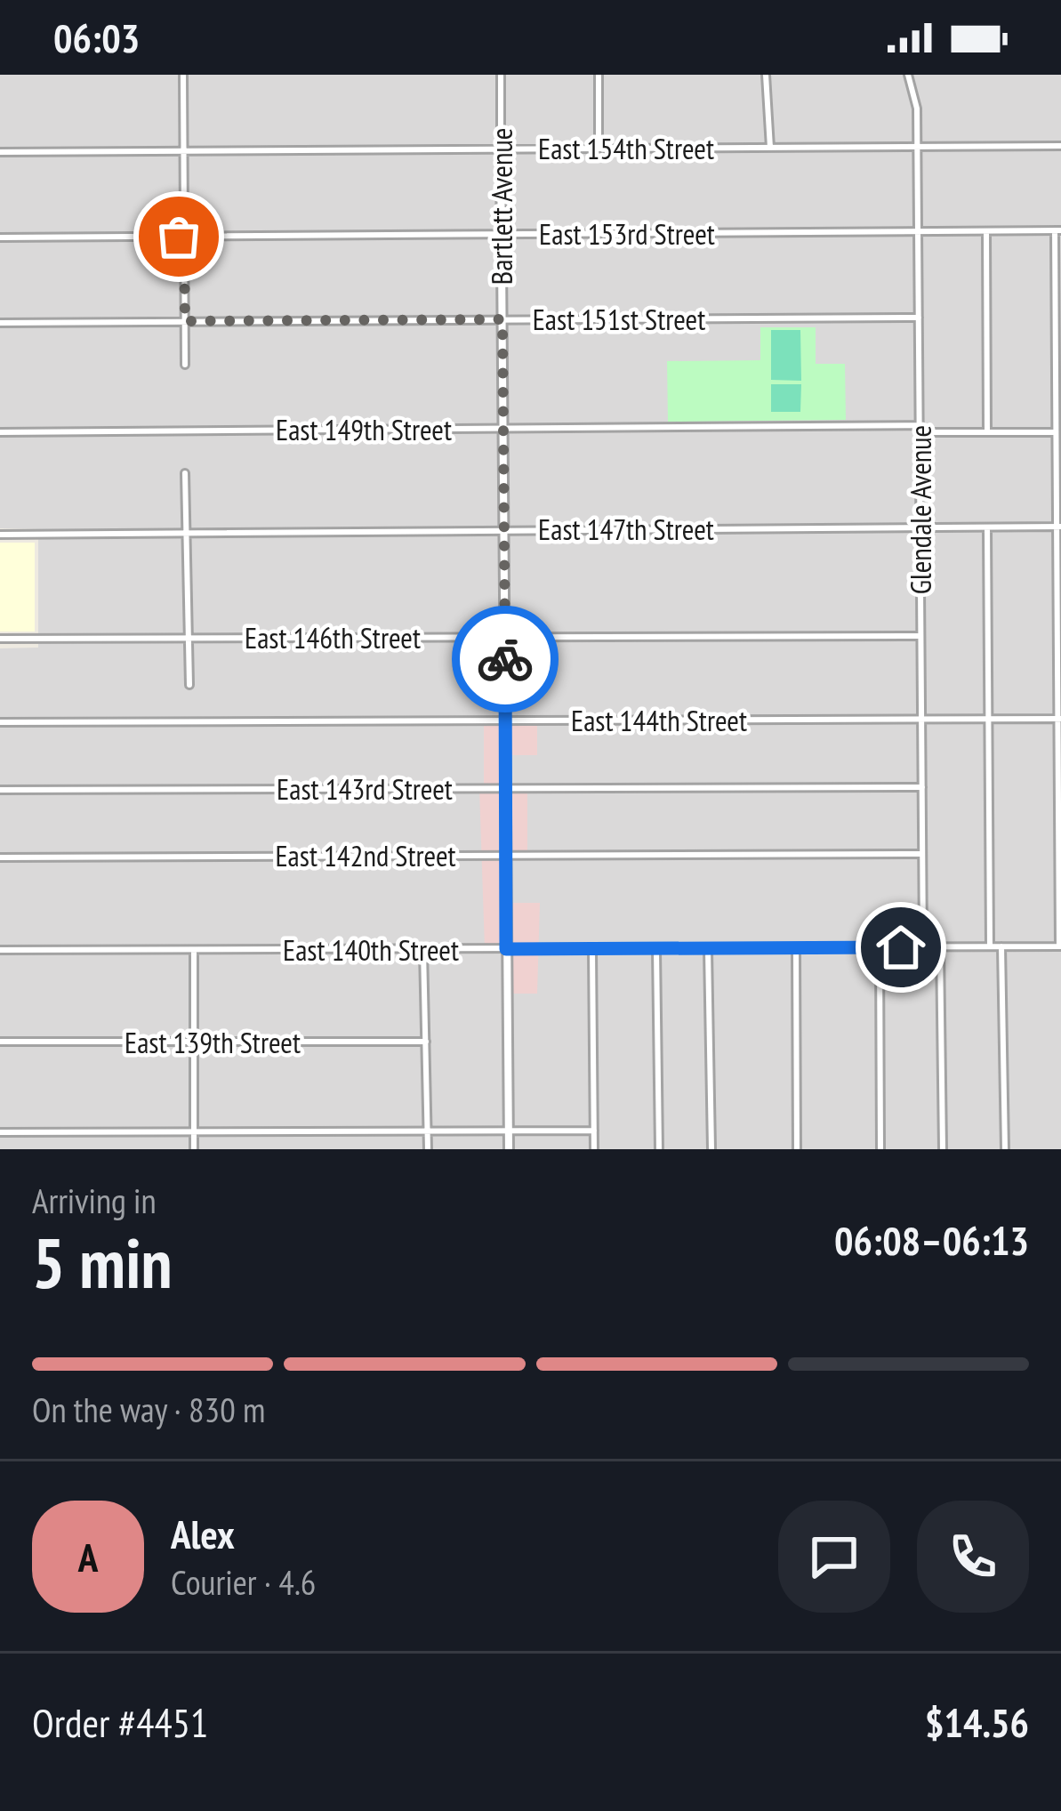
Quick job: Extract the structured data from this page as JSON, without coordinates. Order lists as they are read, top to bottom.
{
  "streets": {
    "street": [
      "East 154th Street",
      "Bartlett Avenue",
      "East 153rd Street",
      "East 151st Street",
      "East 149th Street",
      "Glendale Avenue",
      "East 147th Street",
      "East 146th Street",
      "East 144th Street",
      "East 143rd Street",
      "East 142nd Street",
      "East 140th Street",
      "East 139th Street"
    ]
  },
  "crossings": [
    ["East 154th Street", "Bartlett Avenue"],
    ["East 154th Street", "Glendale Avenue"],
    ["Bartlett Avenue", "East 153rd Street"],
    ["Bartlett Avenue", "East 151st Street"],
    ["Bartlett Avenue", "East 149th Street"],
    ["Bartlett Avenue", "East 147th Street"],
    ["Bartlett Avenue", "East 146th Street"],
    ["Bartlett Avenue", "East 144th Street"],
    ["Bartlett Avenue", "East 143rd Street"],
    ["Bartlett Avenue", "East 142nd Street"],
    ["Bartlett Avenue", "East 140th Street"],
    ["East 153rd Street", "Glendale Avenue"],
    ["East 151st Street", "Glendale Avenue"],
    ["East 149th Street", "Glendale Avenue"],
    ["Glendale Avenue", "East 147th Street"],
    ["Glendale Avenue", "East 146th Street"],
    ["Glendale Avenue", "East 144th Street"],
    ["Glendale Avenue", "East 143rd Street"],
    ["Glendale Avenue", "East 142nd Street"],
    ["Glendale Avenue", "East 140th Street"]
  ],
  "page": {
    "status": "06:03",
    "heading": ["5 min", "Arriving in", "06:08–06:13"],
    "panel": [
      "Alex",
      "Courier · 4.6",
      "Order #4451",
      "$14.56"
    ],
    "bar": "On the way · 830 m",
    "round": "A"
  }
}
